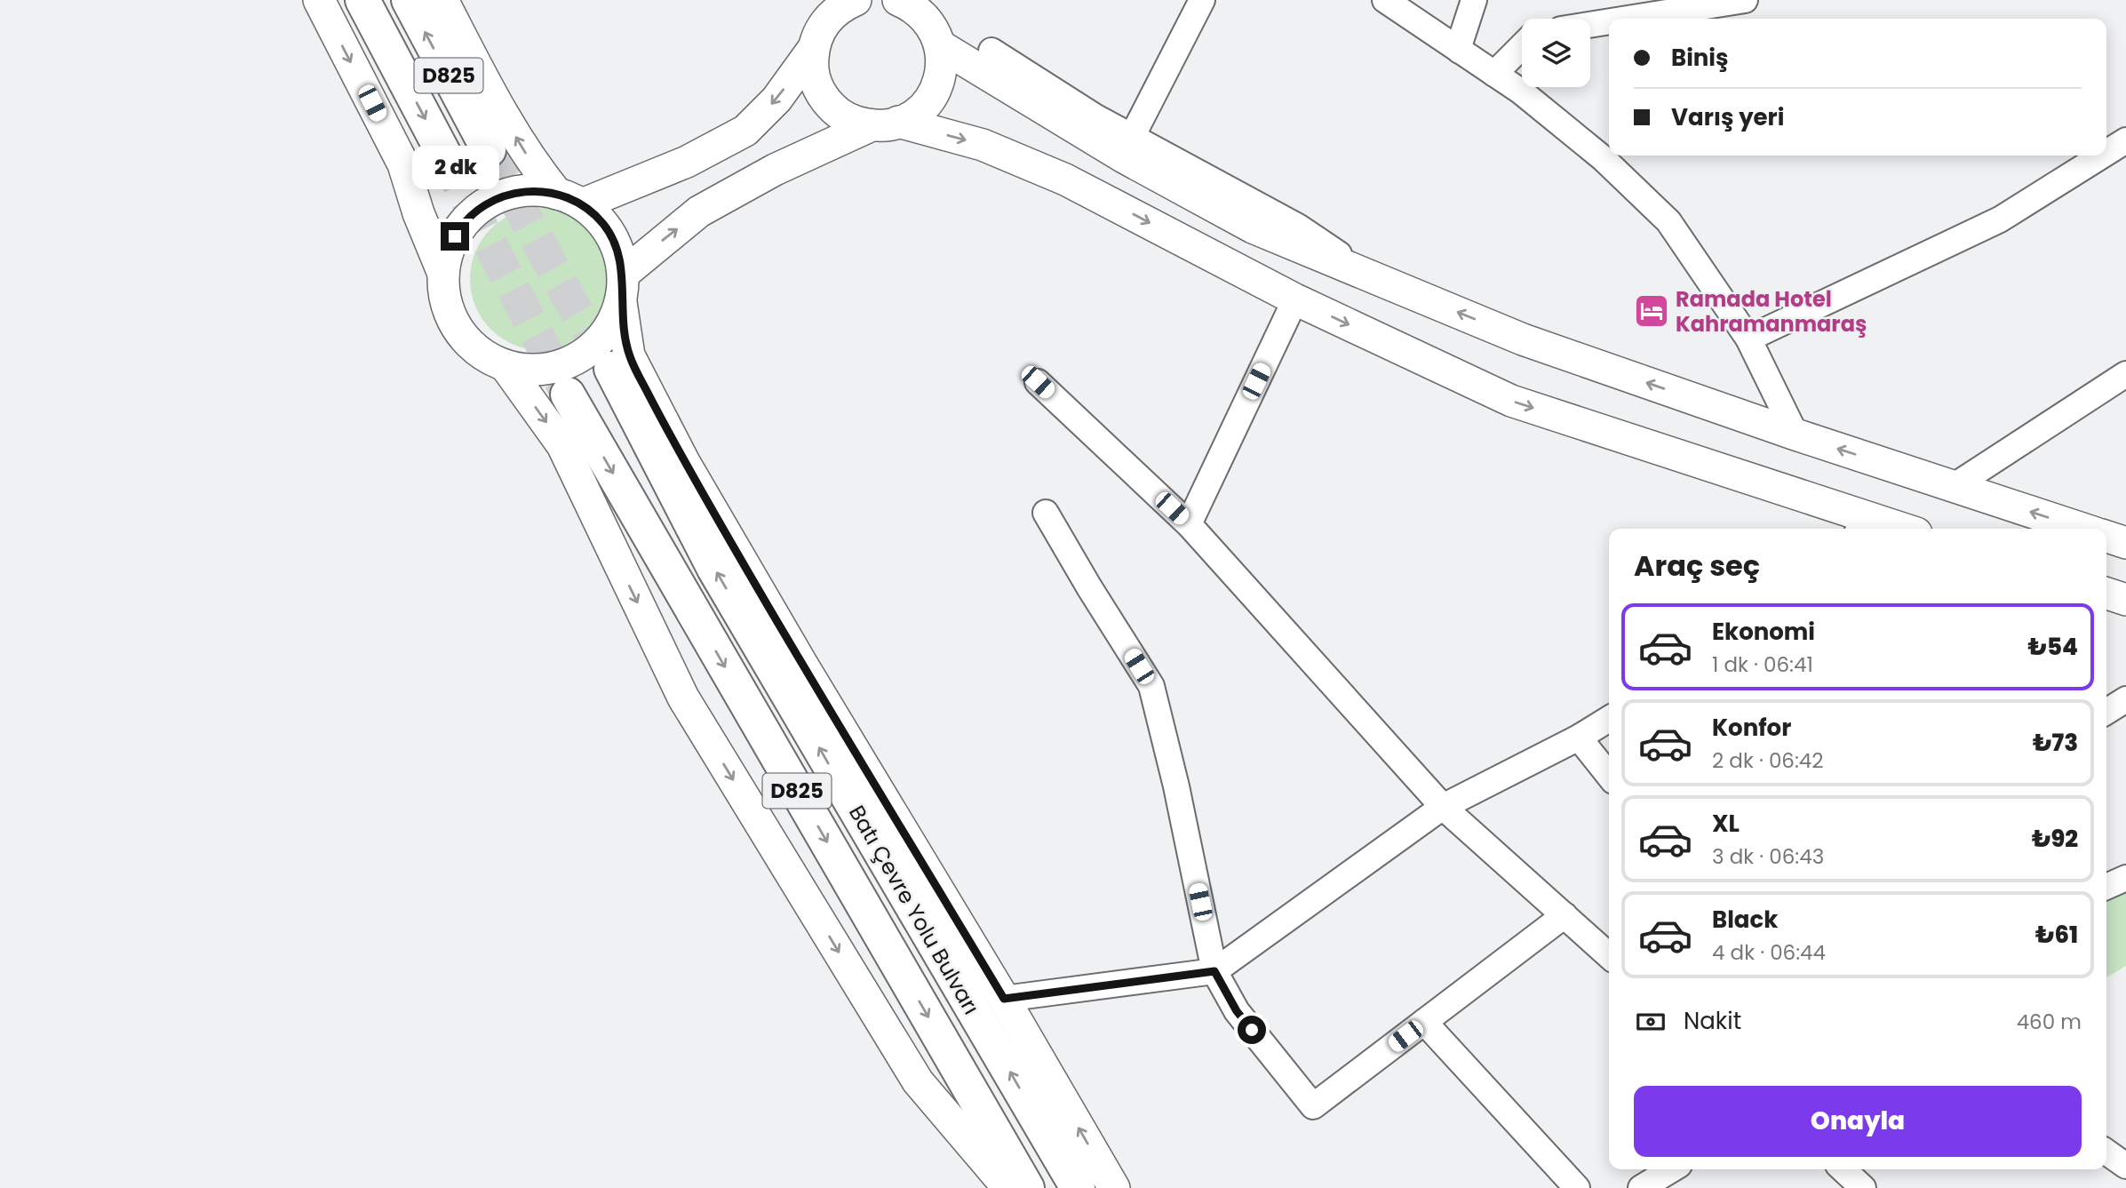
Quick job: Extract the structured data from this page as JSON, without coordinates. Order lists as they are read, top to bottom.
{
  "streets": {
    "highway": ["D825", "Batı Çevre Yolu Bulvarı"]
  },
  "places": {
    "hotel": ["Ramada Hotel Kahramanmaraş"]
  },
  "page": {
    "banner": ["Biniş", "Varış yeri"],
    "bubble": "2 dk",
    "heading": "Araç seç",
    "list": [
      {
        "name": "Ekonomi",
        "note": "1 dk · 06:41",
        "value": "₺54"
      },
      {
        "name": "Konfor",
        "note": "2 dk · 06:42",
        "value": "₺73"
      },
      {
        "name": "XL",
        "note": "3 dk · 06:43",
        "value": "₺92"
      },
      {
        "name": "Black",
        "note": "4 dk · 06:44",
        "value": "₺61"
      }
    ],
    "pay": ["Nakit", "460 m"],
    "buttons": "Onayla"
  }
}
